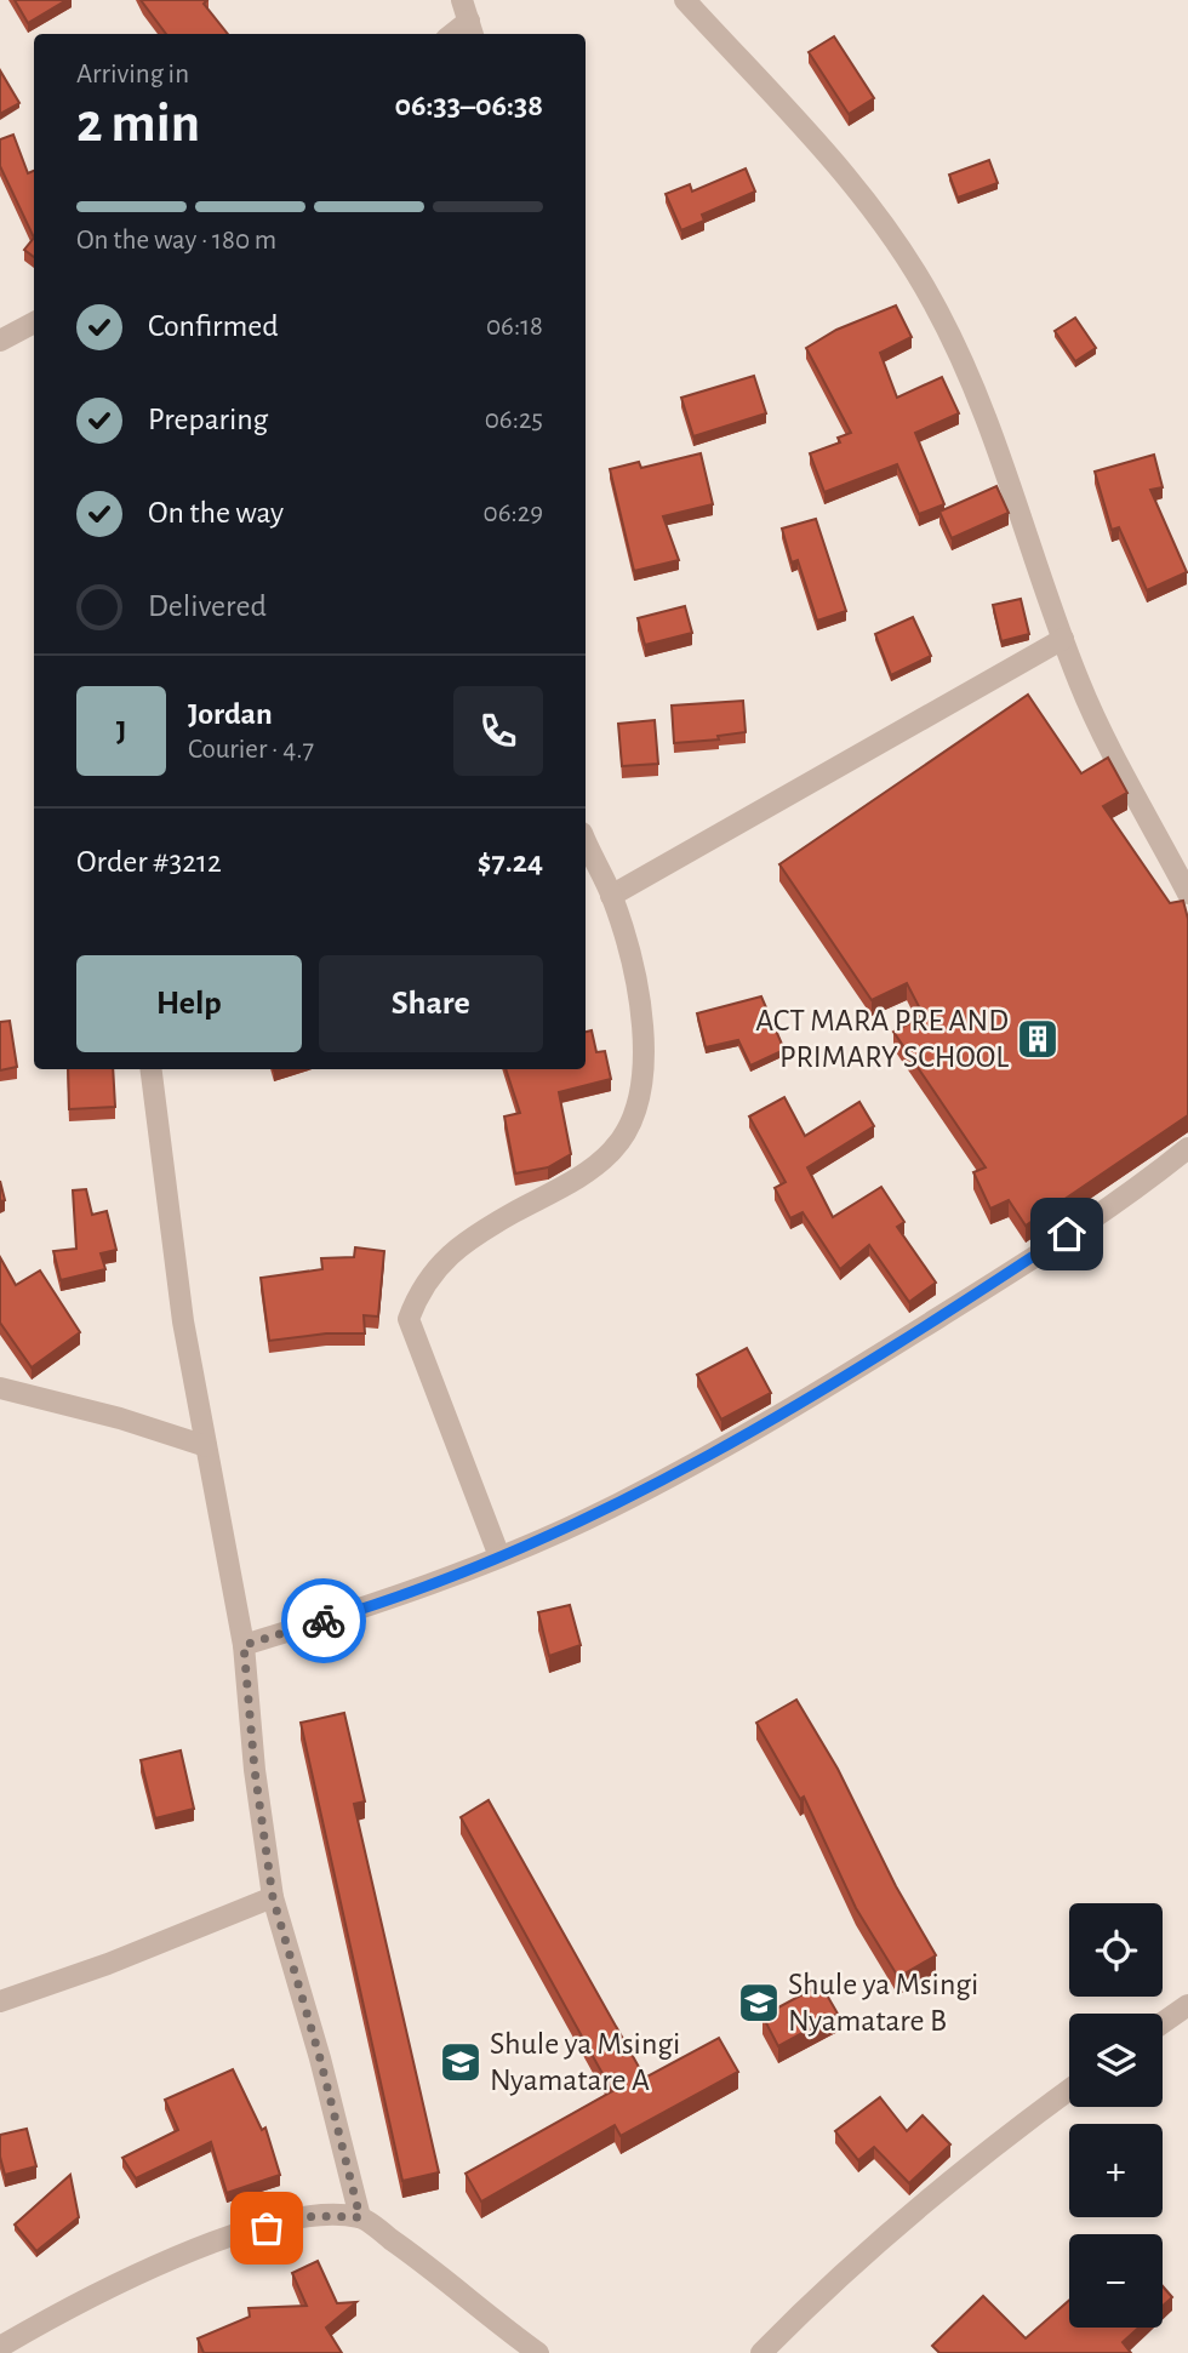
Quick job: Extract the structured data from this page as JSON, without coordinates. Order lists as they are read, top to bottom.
{
  "places": {
    "building": ["ACT MARA PRE AND PRIMARY SCHOOL"],
    "school or university": ["Shule ya Msingi Nyamatare B", "Shule ya Msingi Nyamatare A"]
  },
  "page": {
    "heading": ["2 min", "Arriving in", "06:33–06:38"],
    "panel": [
      "Jordan",
      "Courier · 4.7",
      "Order #3212",
      "$7.24"
    ],
    "bar": "On the way · 180 m",
    "list": [
      ["Confirmed", "06:18"],
      ["Preparing", "06:25"],
      ["On the way", "06:29"],
      "Delivered"
    ],
    "round": "J",
    "buttons": ["Help", "Share"],
    "map_buttons": ["+", "−"]
  }
}
